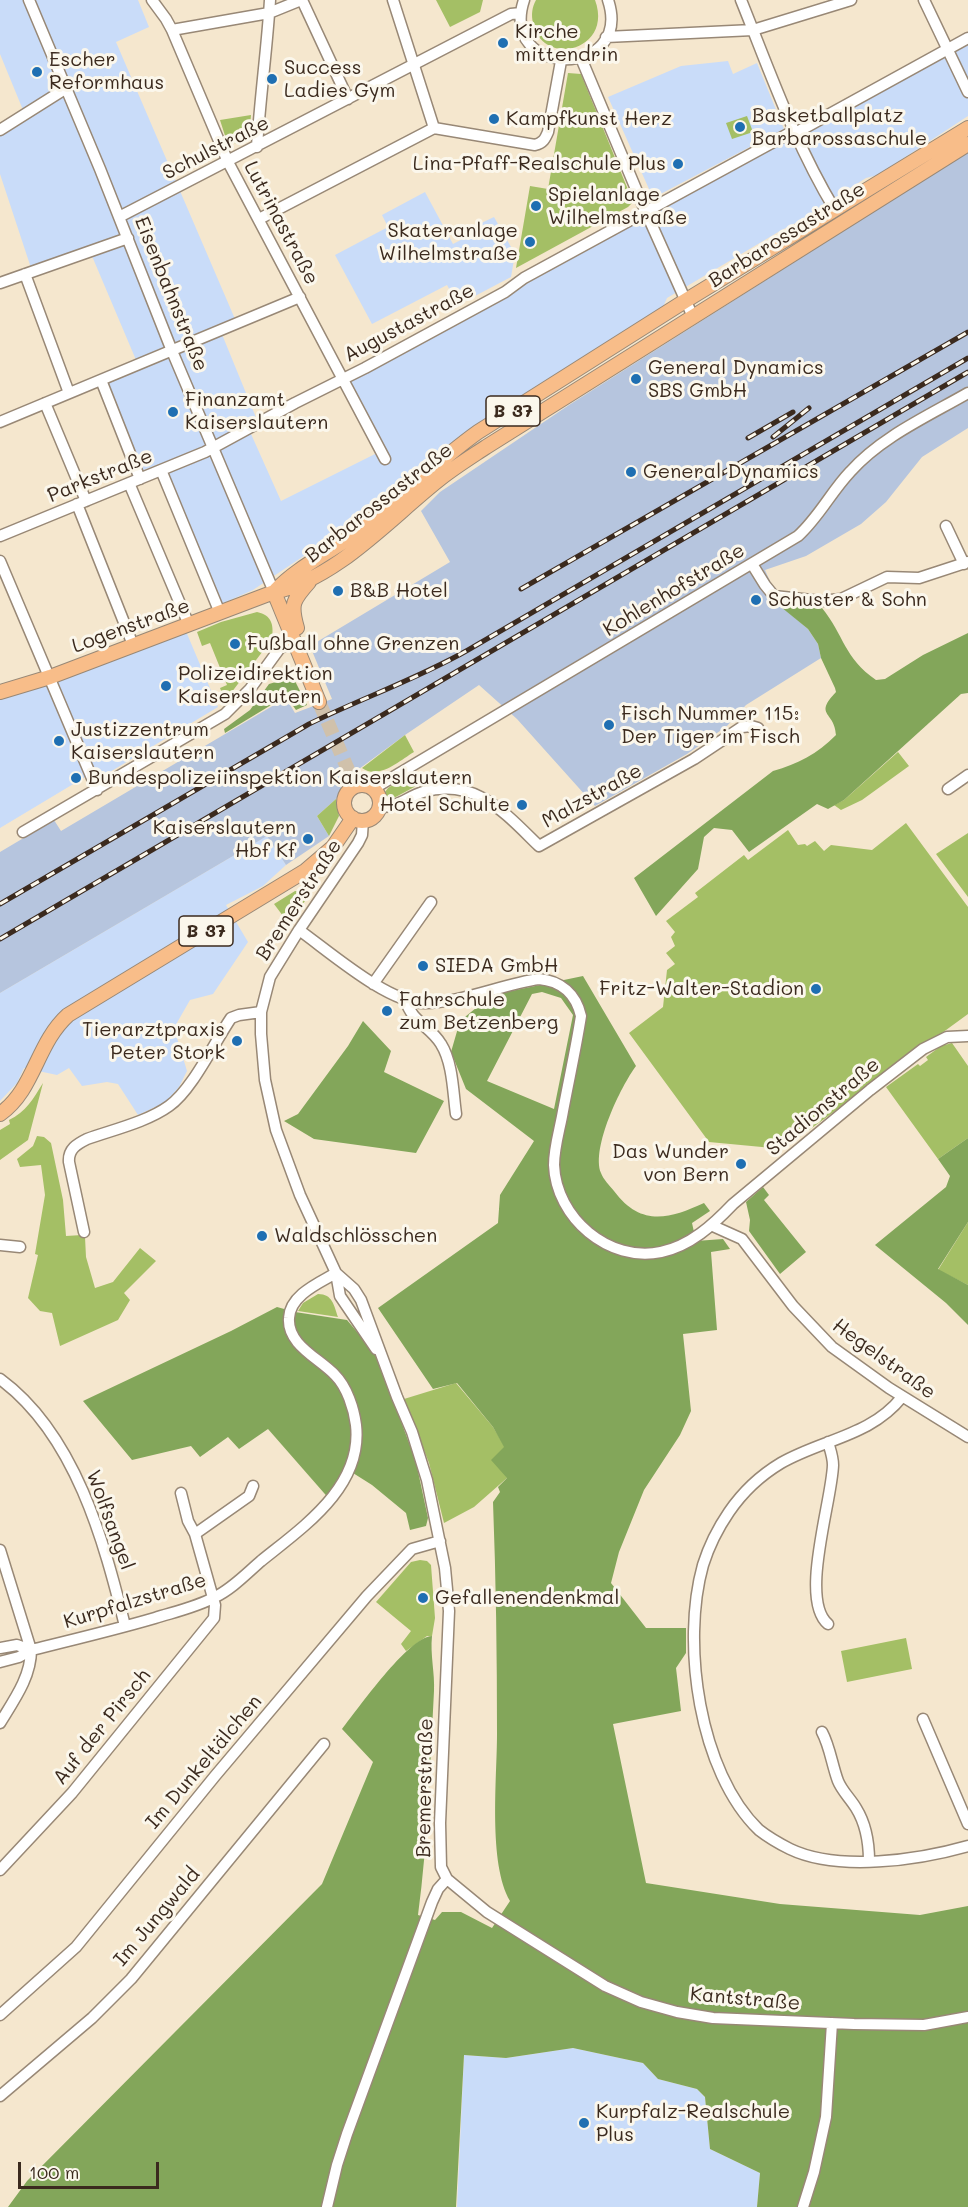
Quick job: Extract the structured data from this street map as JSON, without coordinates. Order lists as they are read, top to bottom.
{
  "streets": {
    "main road": [
      "Barbarossastraße",
      "Eisenbahnstraße",
      "B 37",
      "Logenstraße"
    ],
    "street": [
      "Schulstraße",
      "Lutrinastraße",
      "Augustastraße",
      "Parkstraße",
      "Kohlenhofstraße",
      "Malzstraße",
      "Bremerstraße",
      "Stadionstraße",
      "Hegelstraße",
      "Wolfsangel",
      "Kurpfalzstraße",
      "Auf der Pirsch",
      "Im Dunkeltälchen",
      "Im Jungwald",
      "Kantstraße"
    ]
  },
  "crossings": [
    ["Schulstraße", "Lutrinastraße"],
    ["Schulstraße", "Eisenbahnstraße"],
    ["Lutrinastraße", "Augustastraße"],
    ["Barbarossastraße", "Eisenbahnstraße"],
    ["Barbarossastraße", "B 37"],
    ["Barbarossastraße", "Logenstraße"],
    ["Eisenbahnstraße", "Augustastraße"],
    ["Eisenbahnstraße", "B 37"],
    ["Eisenbahnstraße", "Parkstraße"],
    ["Eisenbahnstraße", "Logenstraße"],
    ["Augustastraße", "Parkstraße"],
    ["B 37", "Kohlenhofstraße"],
    ["B 37", "Malzstraße"],
    ["B 37", "Bremerstraße"],
    ["Kohlenhofstraße", "Malzstraße"],
    ["Kohlenhofstraße", "Bremerstraße"],
    ["Malzstraße", "Bremerstraße"],
    ["Bremerstraße", "Kurpfalzstraße"],
    ["Bremerstraße", "Im Dunkeltälchen"],
    ["Bremerstraße", "Kantstraße"],
    ["Stadionstraße", "Hegelstraße"],
    ["Wolfsangel", "Kurpfalzstraße"],
    ["Kurpfalzstraße", "Auf der Pirsch"]
  ],
  "places": [
    "Kirche mittendrin",
    "Escher Reformhaus",
    "Success Ladies Gym",
    "Kampfkunst Herz",
    "Basketballplatz Barbarossaschule",
    "Lina-Pfaff-Realschule Plus",
    "Spielanlage Wilhelmstraße",
    "Skateranlage Wilhelmstraße",
    "General Dynamics SBS GmbH",
    "Finanzamt Kaiserslautern",
    "General Dynamics",
    "B&B Hotel",
    "Schuster & Sohn",
    "Fußball ohne Grenzen",
    "Polizeidirektion Kaiserslautern",
    "Fisch Nummer 115: Der Tiger im Fisch",
    "Justizzentrum Kaiserslautern",
    "Bundespolizeiinspektion Kaiserslautern",
    "Hotel Schulte",
    "Kaiserslautern Hbf Kf",
    "SIEDA GmbH",
    "Fritz-Walter-Stadion",
    "Fahrschule zum Betzenberg",
    "Tierarztpraxis Peter Stork",
    "Das Wunder von Bern",
    "Waldschlösschen",
    "Gefallenendenkmal",
    "Kurpfalz-Realschule Plus"
  ],
  "scale_bar": "100 m"
}
